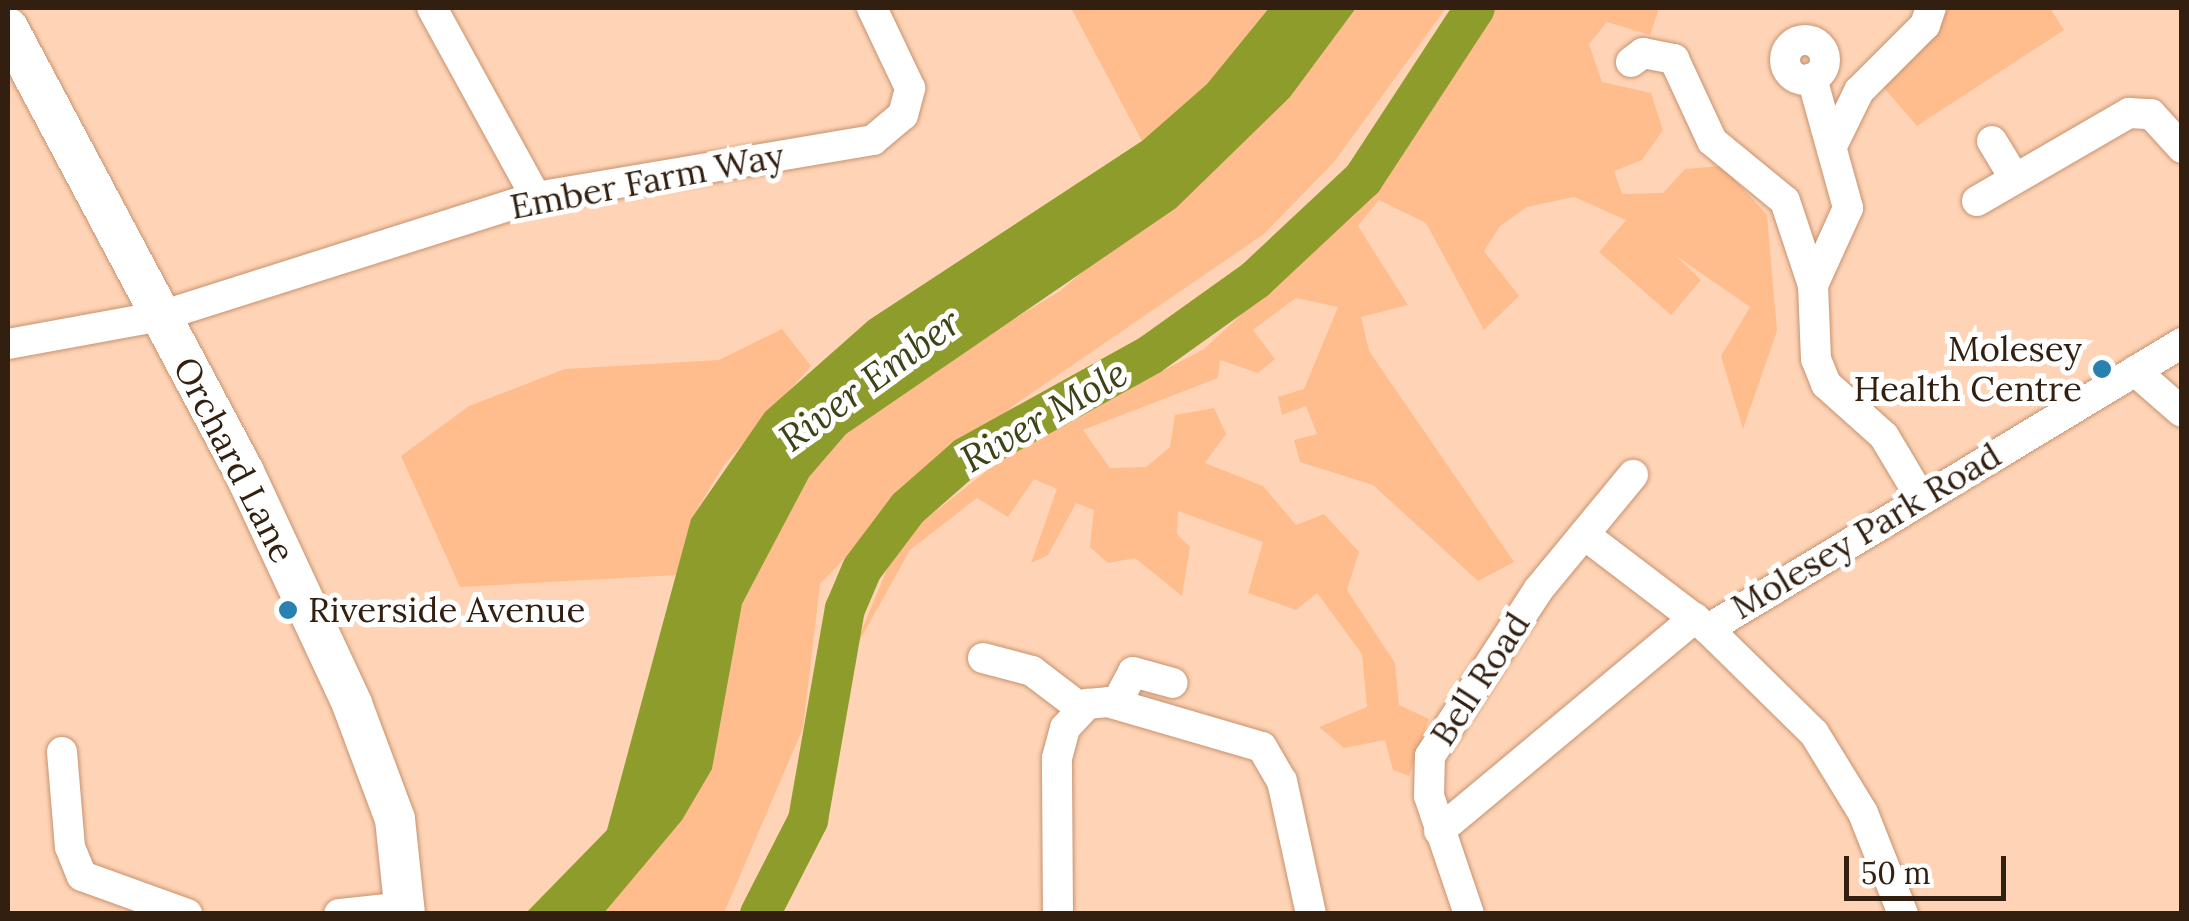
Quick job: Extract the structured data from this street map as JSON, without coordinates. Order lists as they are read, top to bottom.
{
  "streets": {
    "main road": ["Orchard Lane"],
    "street": ["Ember Farm Way", "Molesey Park Road", "Bell Road"]
  },
  "crossings": [
    ["Ember Farm Way", "Orchard Lane"],
    ["Molesey Park Road", "Bell Road"]
  ],
  "water": ["River Ember", "River Mole"],
  "places": ["Molesey Health Centre", "Riverside Avenue"],
  "scale_bar": "50 m"
}
